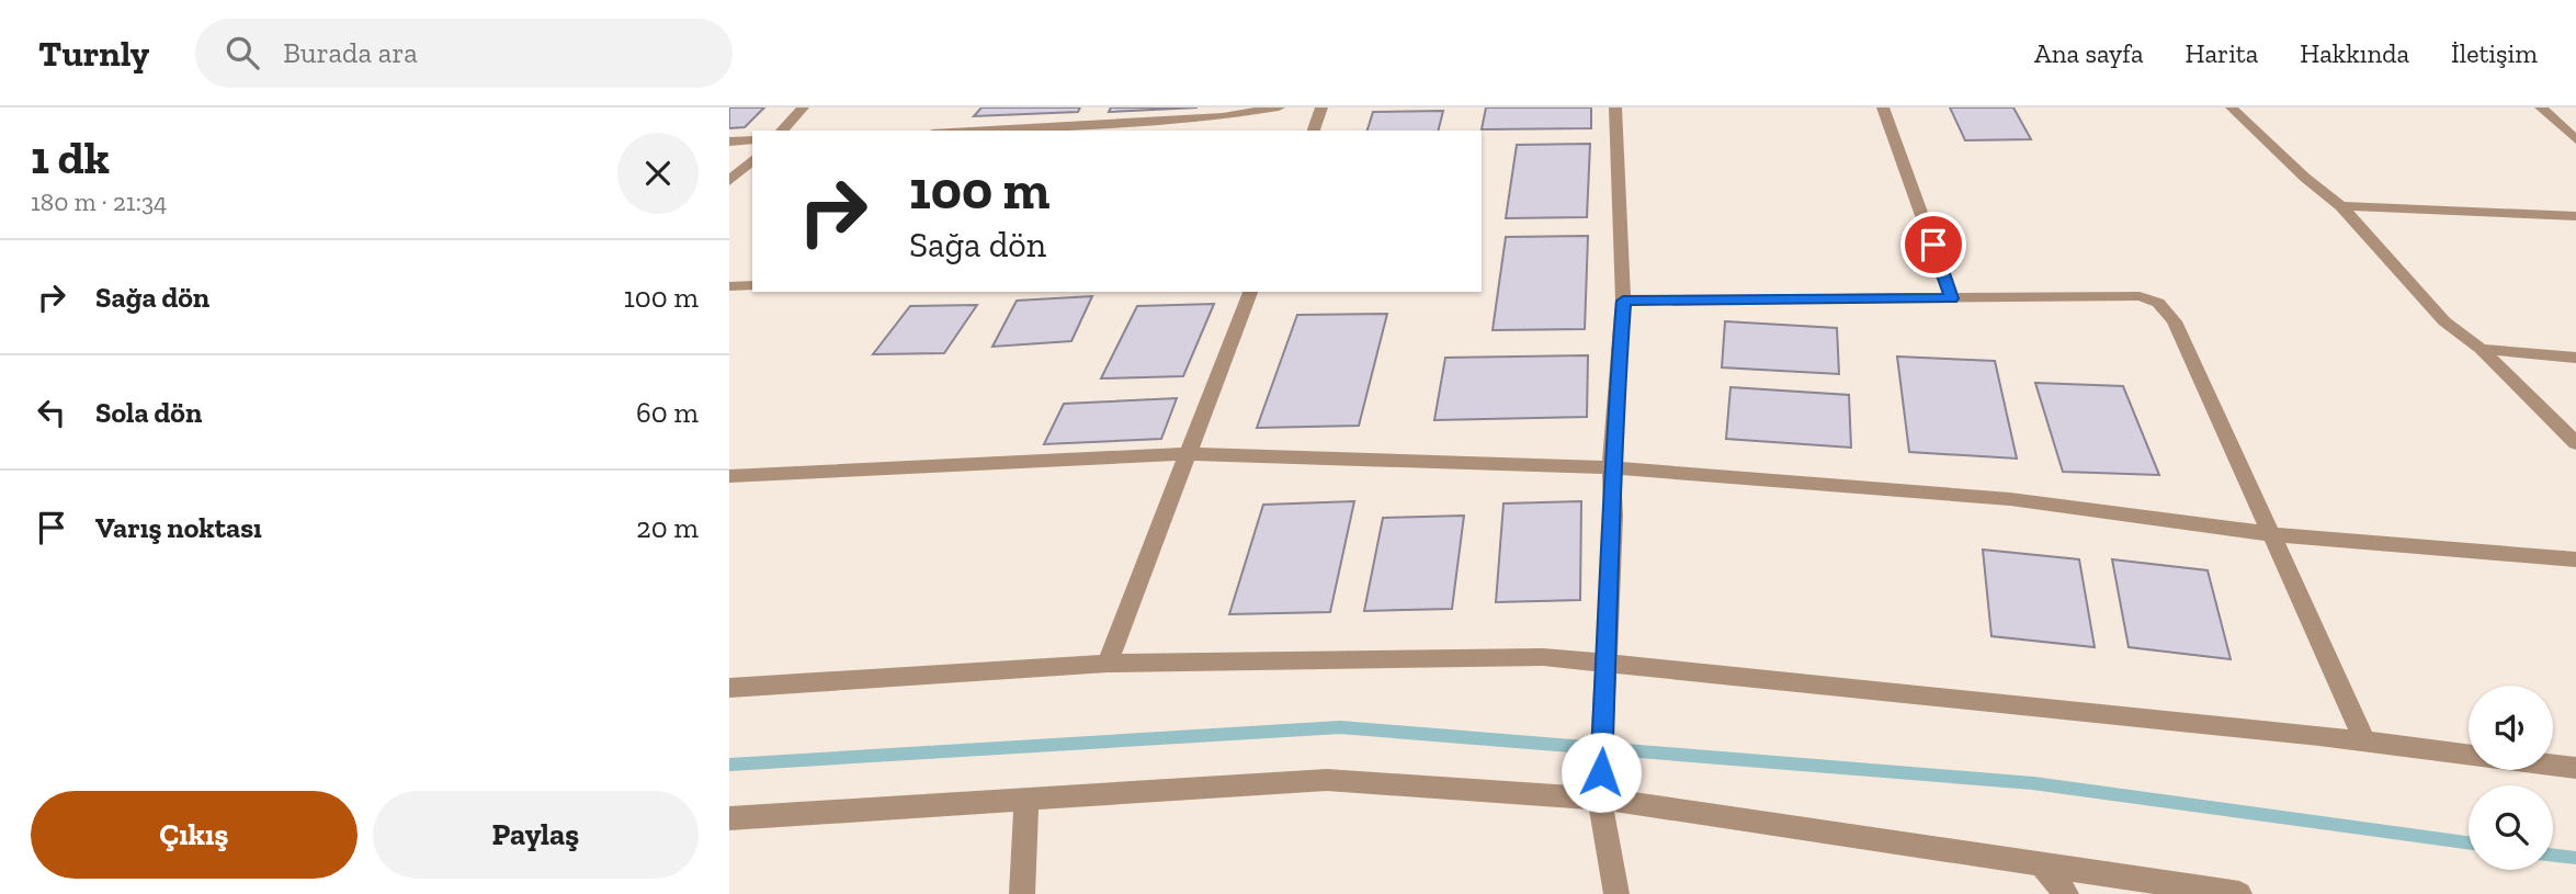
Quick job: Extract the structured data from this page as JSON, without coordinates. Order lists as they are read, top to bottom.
{
  "page": {
    "header": "Turnly",
    "search": "Burada ara",
    "nav": [
      "Ana sayfa",
      "Harita",
      "Hakkında",
      "İletişim"
    ],
    "heading": ["1 dk", "180 m · 21:34"],
    "turn": ["100 m", "Sağa dön"],
    "list": [
      {
        "name": "Sağa dön",
        "value": "100 m"
      },
      {
        "name": "Sola dön",
        "value": "60 m"
      },
      {
        "name": "Varış noktası",
        "value": "20 m"
      }
    ],
    "buttons": ["Çıkış", "Paylaş"]
  }
}
